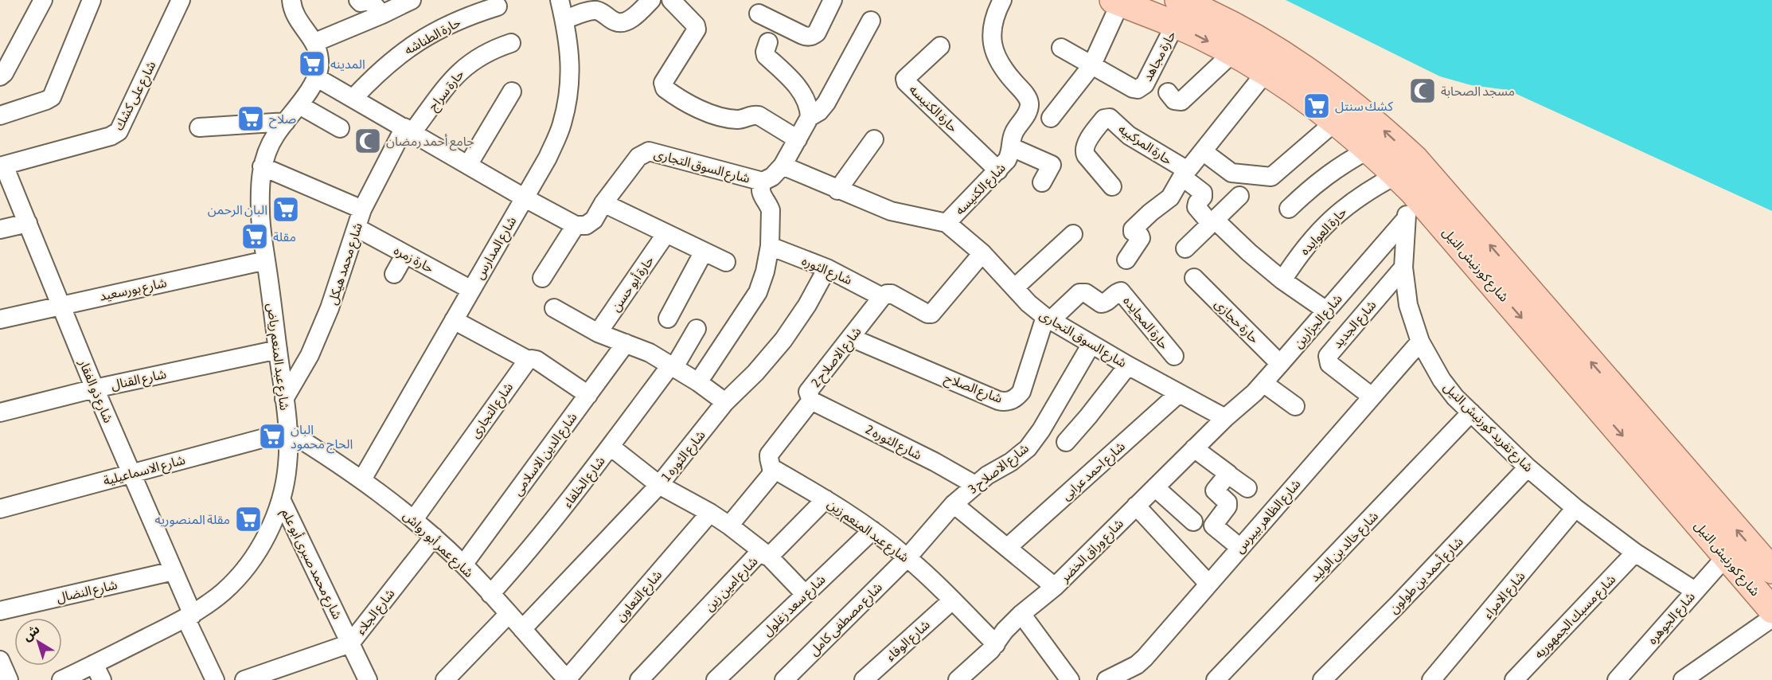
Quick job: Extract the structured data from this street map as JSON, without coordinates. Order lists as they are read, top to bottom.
{
  "streets": {
    "main road": ["شارع كورنيش النيل"],
    "street": [
      "حارة الطناشه",
      "حارة مجاهد",
      "حارة سراج",
      "شارع على كشك",
      "حارة الكنيسه",
      "حارة المركبيه",
      "شارع السوق التجارى",
      "شارع الكنيسه",
      "حارة العوايده",
      "شارع المدارس",
      "حارة زمره",
      "شارع محمد هيكل",
      "شارع الثوره",
      "حارة أبو حسن",
      "شارع بورسعيد",
      "حارة حجازى",
      "شارع الجزارين",
      "حارة المجايده",
      "شارع الجديد",
      "شارع عبد المنعم رياض",
      "شارع الاصلاح 2",
      "شارع القنال",
      "شارع الصلاح",
      "شارع ذو الفقار",
      "شارع التجارى",
      "شارع تفريد كورنيش النيل",
      "شارع الثوره 2",
      "شارع الدين الاسلامى",
      "شارع الثوره 1",
      "شارع الاصلاح 3",
      "شارع الاسماعيلية",
      "شارع احمد عرابى",
      "شارع الخلفاء",
      "شارع الظاهر بيبرس",
      "شارع عبد المنعم زين",
      "شارع عمر أبو رواش",
      "شارع خالد بن الوليد",
      "شارع وراق الخضر",
      "شارع محمد صبرى أبو علم",
      "شارع أحمد بن طولون",
      "شارع امين زين",
      "شارع النضال",
      "شارع الامراء",
      "شارع التعاون",
      "شارع سعد زغلول",
      "شارع الجلاء",
      "شارع مسبك الجمهوريه",
      "شارع الجوهره",
      "شارع مصطفى كامل",
      "شارع الوفاء"
    ]
  },
  "crossings": [
    ["حارة مجاهد", "شارع كورنيش النيل"],
    ["حارة سراج", "شارع محمد هيكل"],
    ["شارع على كشك", "شارع ذو الفقار"],
    ["حارة الكنيسه", "شارع الكنيسه"],
    ["حارة المركبيه", "شارع كورنيش النيل"],
    ["شارع السوق التجارى", "شارع الكنيسه"],
    ["شارع السوق التجارى", "شارع الجزارين"],
    ["شارع السوق التجارى", "حارة المجايده"],
    ["شارع السوق التجارى", "شارع الصلاح"],
    ["شارع السوق التجارى", "شارع الاصلاح 3"],
    ["شارع السوق التجارى", "شارع احمد عرابى"],
    ["شارع السوق التجارى", "شارع وراق الخضر"],
    ["حارة العوايده", "شارع كورنيش النيل"],
    ["حارة العوايده", "شارع تفريد كورنيش النيل"],
    ["شارع المدارس", "حارة زمره"],
    ["شارع المدارس", "شارع عمر أبو رواش"],
    ["حارة زمره", "شارع محمد هيكل"],
    ["شارع محمد هيكل", "شارع عبد المنعم رياض"],
    ["شارع كورنيش النيل", "شارع تفريد كورنيش النيل"],
    ["شارع كورنيش النيل", "شارع الجوهره"],
    ["شارع الثوره", "شارع الاصلاح 2"],
    ["شارع الثوره", "شارع الثوره 1"],
    ["شارع بورسعيد", "شارع عبد المنعم رياض"],
    ["شارع بورسعيد", "شارع ذو الفقار"],
    ["حارة حجازى", "شارع الجزارين"],
    ["شارع الجزارين", "شارع تفريد كورنيش النيل"],
    ["شارع الجزارين", "شارع وراق الخضر"],
    ["حارة المجايده", "شارع الصلاح"],
    ["شارع الجديد", "شارع تفريد كورنيش النيل"],
    ["شارع الجديد", "شارع الظاهر بيبرس"],
    ["شارع عبد المنعم رياض", "شارع القنال"],
    ["شارع عبد المنعم رياض", "شارع ذو الفقار"],
    ["شارع عبد المنعم رياض", "شارع الاسماعيلية"],
    ["شارع عبد المنعم رياض", "شارع عمر أبو رواش"],
    ["شارع عبد المنعم رياض", "شارع محمد صبرى أبو علم"],
    ["شارع الاصلاح 2", "شارع الصلاح"],
    ["شارع الاصلاح 2", "شارع الثوره 2"],
    ["شارع الاصلاح 2", "شارع عبد المنعم زين"],
    ["شارع القنال", "شارع ذو الفقار"],
    ["شارع ذو الفقار", "شارع الاسماعيلية"],
    ["شارع ذو الفقار", "شارع النضال"],
    ["شارع التجارى", "شارع عمر أبو رواش"],
    ["شارع تفريد كورنيش النيل", "شارع الظاهر بيبرس"],
    ["شارع تفريد كورنيش النيل", "شارع خالد بن الوليد"],
    ["شارع تفريد كورنيش النيل", "شارع أحمد بن طولون"],
    ["شارع تفريد كورنيش النيل", "شارع الامراء"],
    ["شارع تفريد كورنيش النيل", "شارع مسبك الجمهوريه"],
    ["شارع تفريد كورنيش النيل", "شارع الجوهره"],
    ["شارع الثوره 2", "شارع الاصلاح 3"],
    ["شارع الدين الاسلامى", "شارع عمر أبو رواش"],
    ["شارع الثوره 1", "شارع عمر أبو رواش"],
    ["شارع الاصلاح 3", "شارع عبد المنعم زين"],
    ["شارع الاصلاح 3", "شارع مصطفى كامل"],
    ["شارع الاسماعيلية", "شارع عمر أبو رواش"],
    ["شارع الخلفاء", "شارع عمر أبو رواش"],
    ["شارع عبد المنعم زين", "شارع وراق الخضر"],
    ["شارع عبد المنعم زين", "شارع امين زين"],
    ["شارع عبد المنعم زين", "شارع سعد زغلول"],
    ["شارع عبد المنعم زين", "شارع مصطفى كامل"],
    ["شارع عبد المنعم زين", "شارع الوفاء"],
    ["شارع عمر أبو رواش", "شارع التعاون"],
    ["شارع عمر أبو رواش", "شارع الجلاء"],
    ["شارع محمد صبرى أبو علم", "شارع الجلاء"]
  ],
  "places": {
    "supermarket": [
      "المدينه",
      "كشك سنتل",
      "صلاح",
      "البان الرحمن",
      "مقلة",
      "البان الحاج محمود",
      "مقلة المنصوريه"
    ],
    "mosque": ["مسجد الصحابة", "جامع أحمد رمضان"]
  },
  "north": "top left"
}
